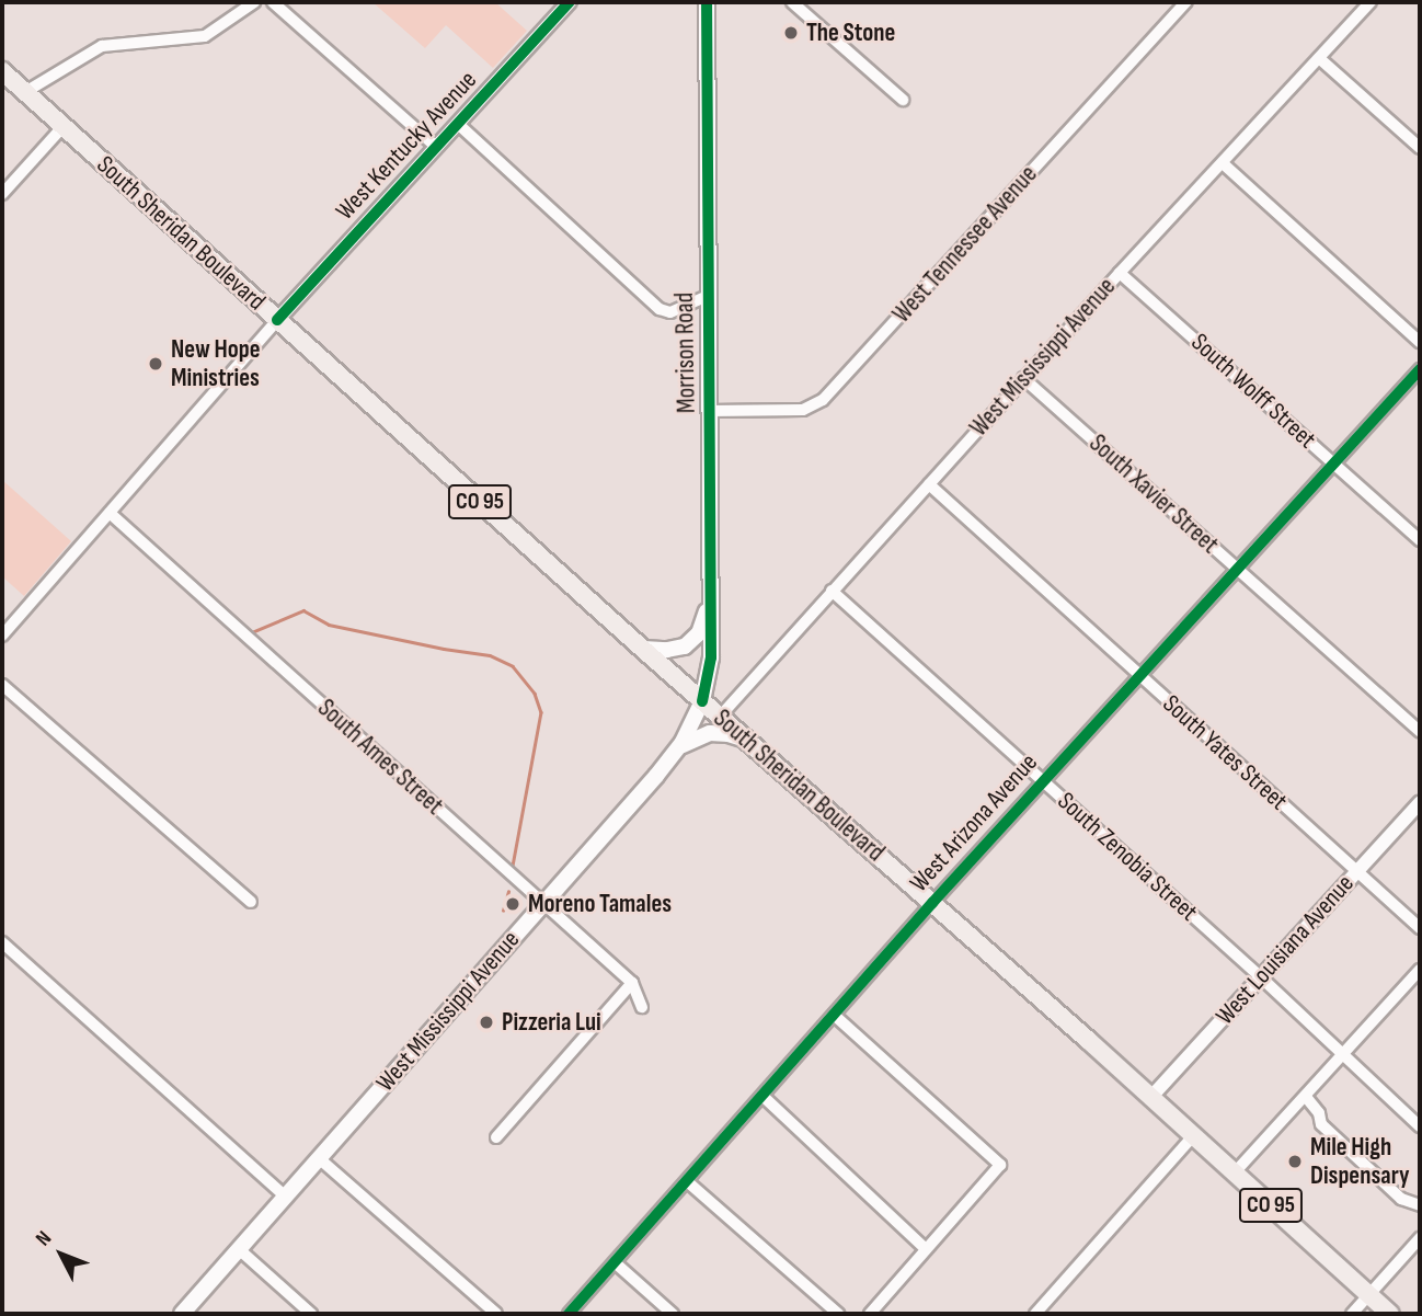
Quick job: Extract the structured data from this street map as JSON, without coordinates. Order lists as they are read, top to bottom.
{
  "streets": {
    "main road": [
      "South Sheridan Boulevard",
      "Morrison Road",
      "West Mississippi Avenue",
      "CO 95"
    ],
    "street": [
      "West Kentucky Avenue",
      "West Tennessee Avenue",
      "South Wolff Street",
      "South Xavier Street",
      "South Yates Street",
      "South Ames Street",
      "West Arizona Avenue",
      "South Zenobia Street",
      "West Louisiana Avenue"
    ]
  },
  "crossings": [
    ["West Kentucky Avenue", "South Sheridan Boulevard"],
    ["West Kentucky Avenue", "South Ames Street"],
    ["South Sheridan Boulevard", "Morrison Road"],
    ["South Sheridan Boulevard", "West Mississippi Avenue"],
    ["South Sheridan Boulevard", "West Arizona Avenue"],
    ["South Sheridan Boulevard", "West Louisiana Avenue"],
    ["West Tennessee Avenue", "Morrison Road"],
    ["Morrison Road", "West Mississippi Avenue"],
    ["West Mississippi Avenue", "South Wolff Street"],
    ["West Mississippi Avenue", "South Xavier Street"],
    ["West Mississippi Avenue", "South Yates Street"],
    ["West Mississippi Avenue", "South Ames Street"],
    ["West Mississippi Avenue", "South Zenobia Street"],
    ["South Wolff Street", "West Arizona Avenue"],
    ["South Xavier Street", "West Arizona Avenue"],
    ["South Yates Street", "West Arizona Avenue"],
    ["South Yates Street", "West Louisiana Avenue"],
    ["West Arizona Avenue", "South Zenobia Street"],
    ["South Zenobia Street", "West Louisiana Avenue"]
  ],
  "places": [
    "The Stone",
    "New Hope Ministries",
    "Moreno Tamales",
    "Pizzeria Lui",
    "Mile High Dispensary"
  ],
  "north": "top left"
}
